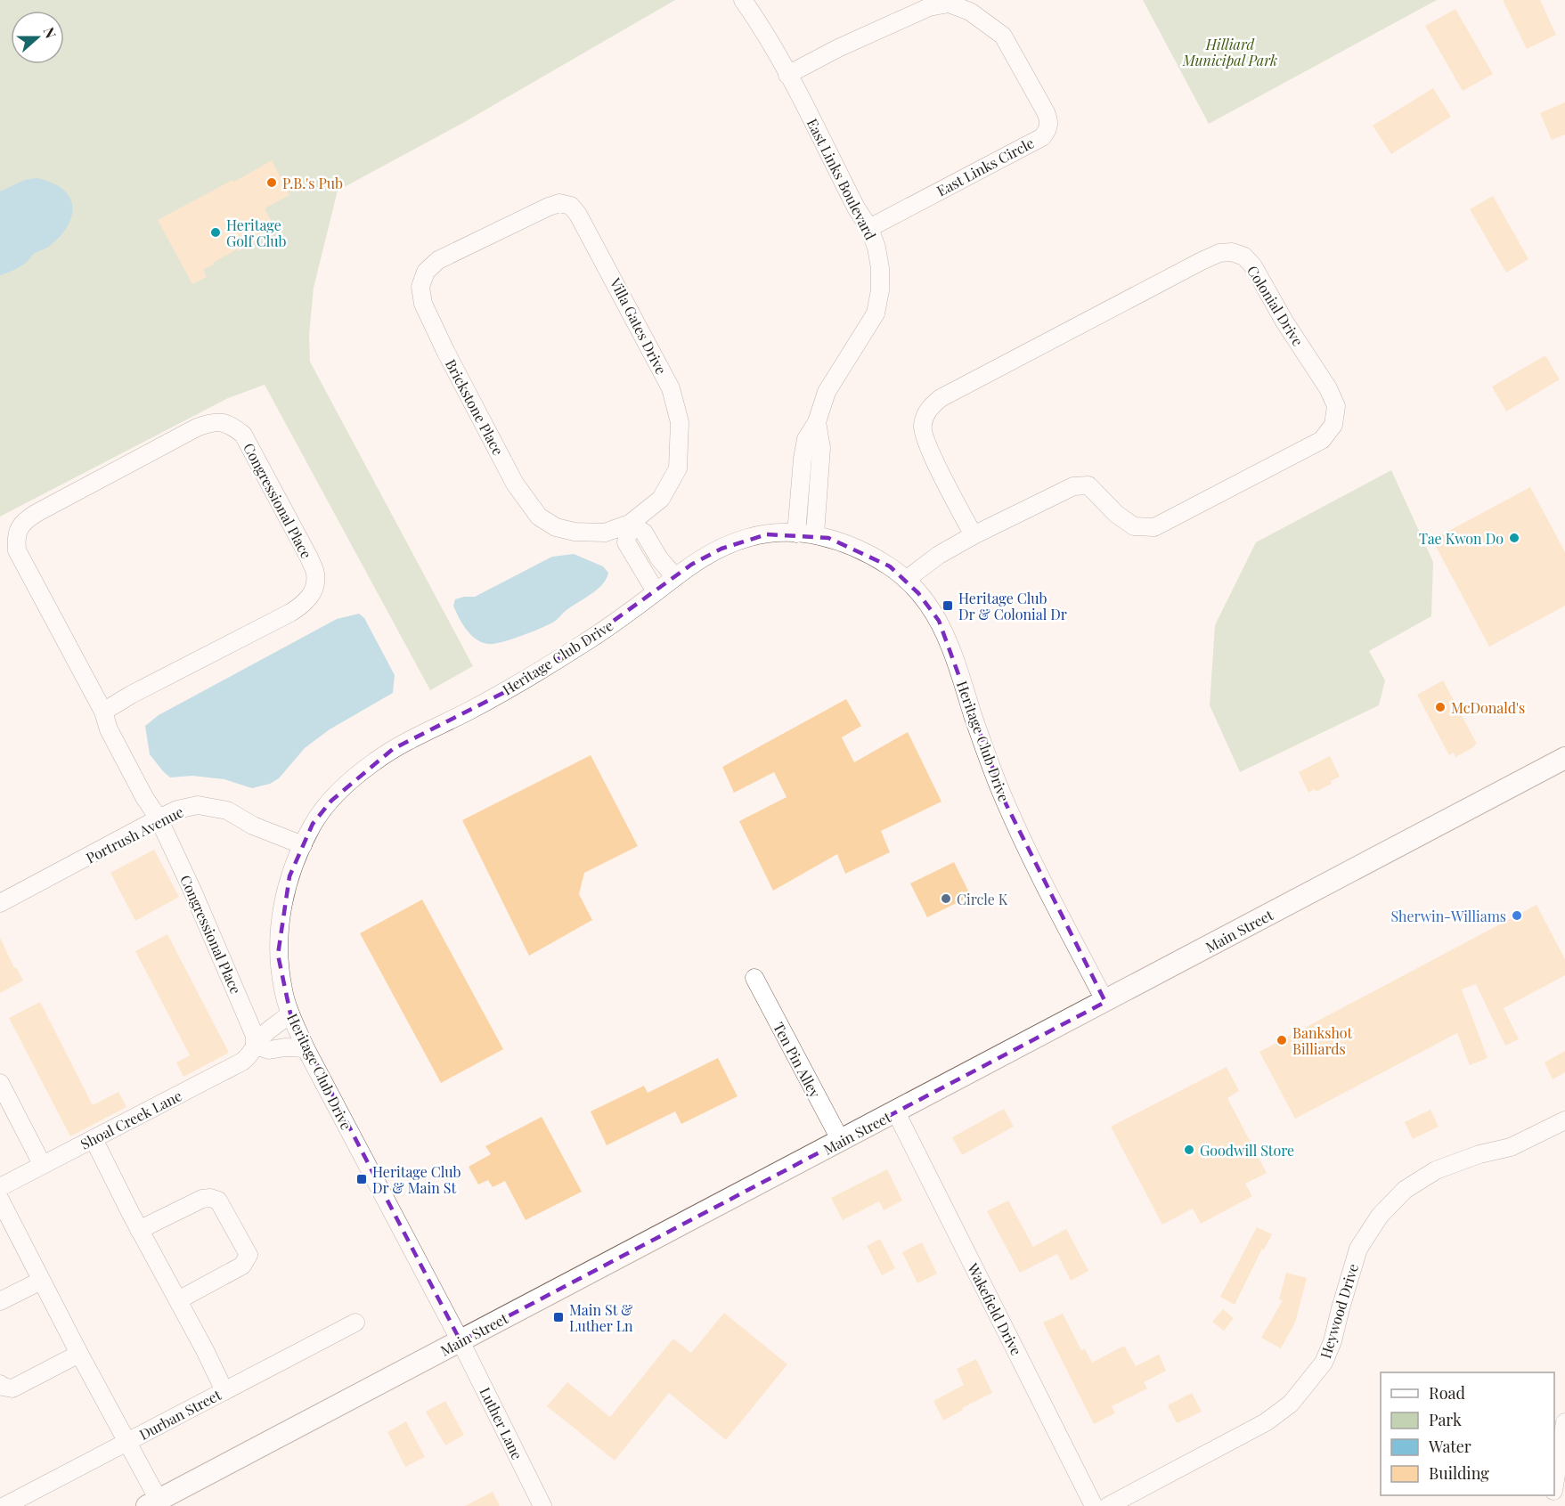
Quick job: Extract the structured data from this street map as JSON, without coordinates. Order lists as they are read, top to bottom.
{
  "streets": {
    "main road": ["Main Street"],
    "street": [
      "East Links Circle",
      "East Links Boulevard",
      "Colonial Drive",
      "Villa Gates Drive",
      "Brickstone Place",
      "Congressional Place",
      "Heritage Club Drive",
      "Portrush Avenue",
      "Ten Pin Alley",
      "Shoal Creek Lane",
      "Wakefield Drive",
      "Heywood Drive",
      "Durban Street",
      "Luther Lane"
    ]
  },
  "crossings": [
    ["East Links Circle", "East Links Boulevard"],
    ["East Links Boulevard", "Heritage Club Drive"],
    ["Colonial Drive", "Heritage Club Drive"],
    ["Villa Gates Drive", "Brickstone Place"],
    ["Congressional Place", "Portrush Avenue"],
    ["Congressional Place", "Shoal Creek Lane"],
    ["Heritage Club Drive", "Portrush Avenue"],
    ["Heritage Club Drive", "Main Street"],
    ["Heritage Club Drive", "Shoal Creek Lane"],
    ["Heritage Club Drive", "Luther Lane"],
    ["Main Street", "Ten Pin Alley"],
    ["Main Street", "Wakefield Drive"],
    ["Main Street", "Luther Lane"]
  ],
  "parks": ["Hilliard Municipal Park"],
  "places": {
    "other": [
      "P.B.'s Pub",
      "Heritage Golf Club",
      "Tae Kwon Do",
      "McDonald's",
      "Circle K",
      "Sherwin-Williams",
      "Bankshot Billiards",
      "Goodwill Store"
    ],
    "transit": ["Heritage Club Dr & Colonial Dr", "Heritage Club Dr & Main St", "Main St & Luther Ln"]
  },
  "legend": [
    "Road",
    "Park",
    "Water",
    "Building"
  ],
  "north": "right"
}
